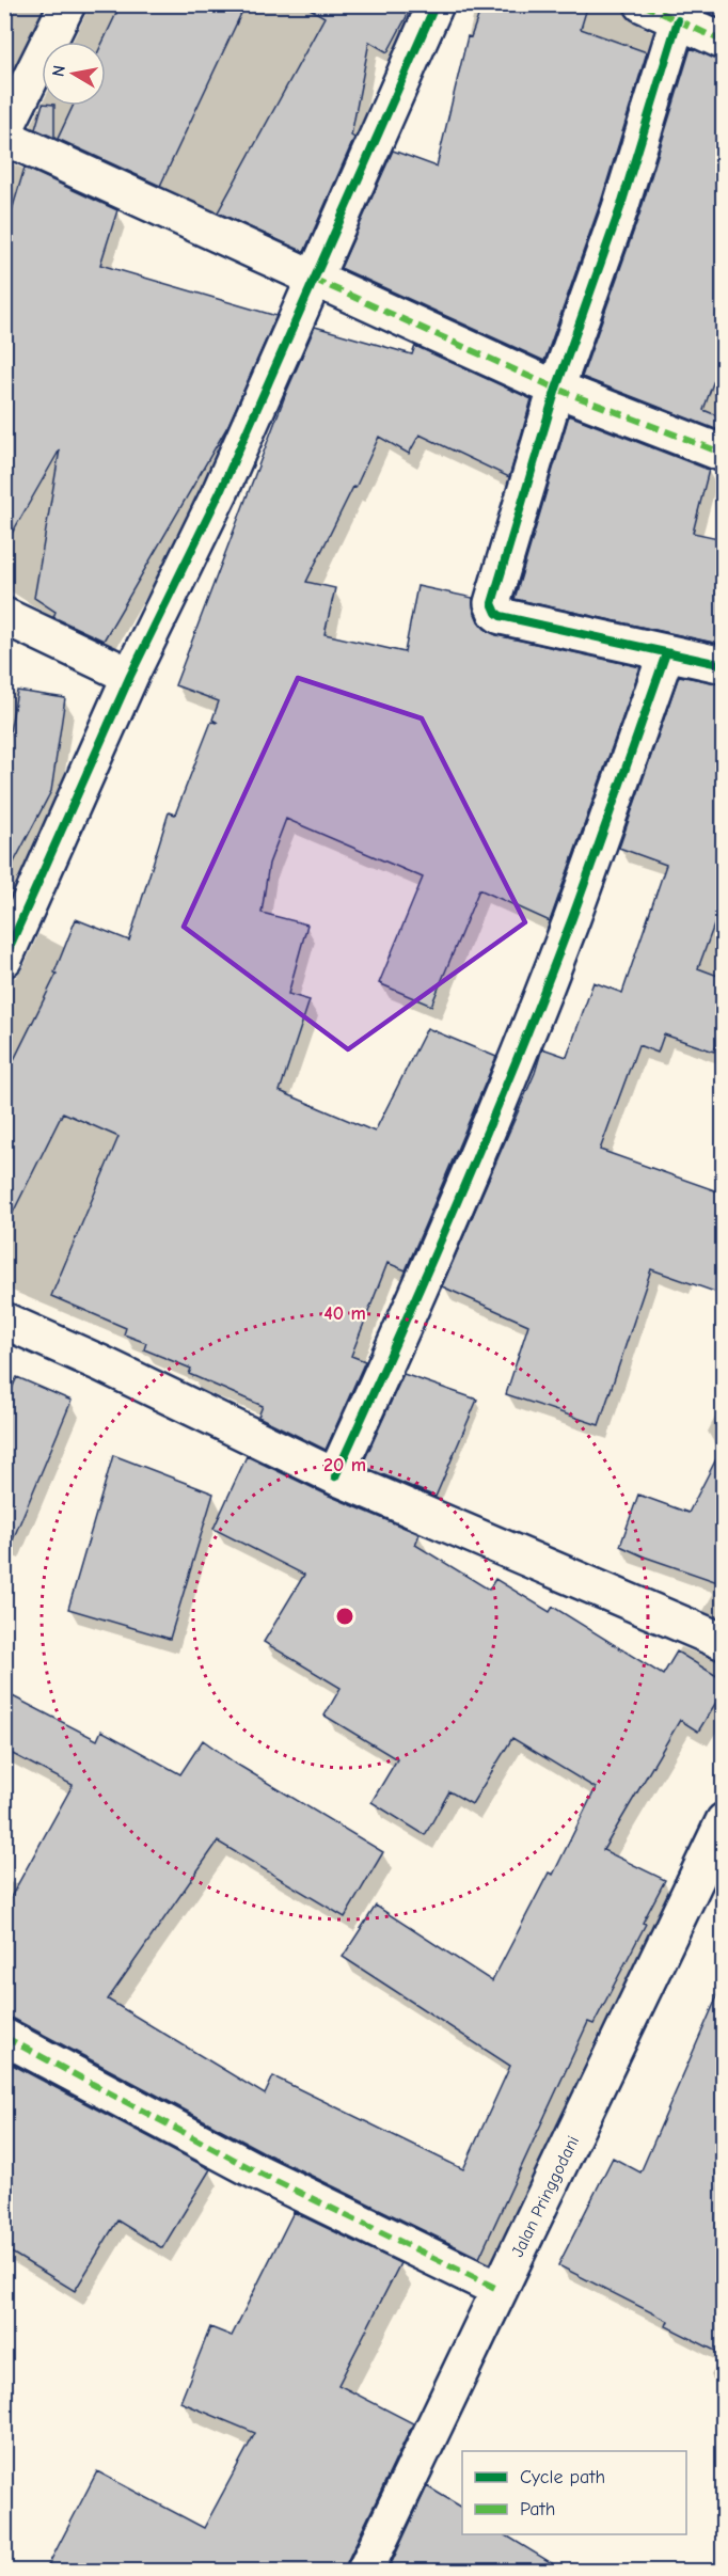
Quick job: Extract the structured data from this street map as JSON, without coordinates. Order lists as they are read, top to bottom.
{
  "streets": {
    "street": ["Jalan Pringgodani"]
  },
  "legend": ["Cycle path", "Path"],
  "north": "left",
  "rings": ["40 m", "20 m"]
}
